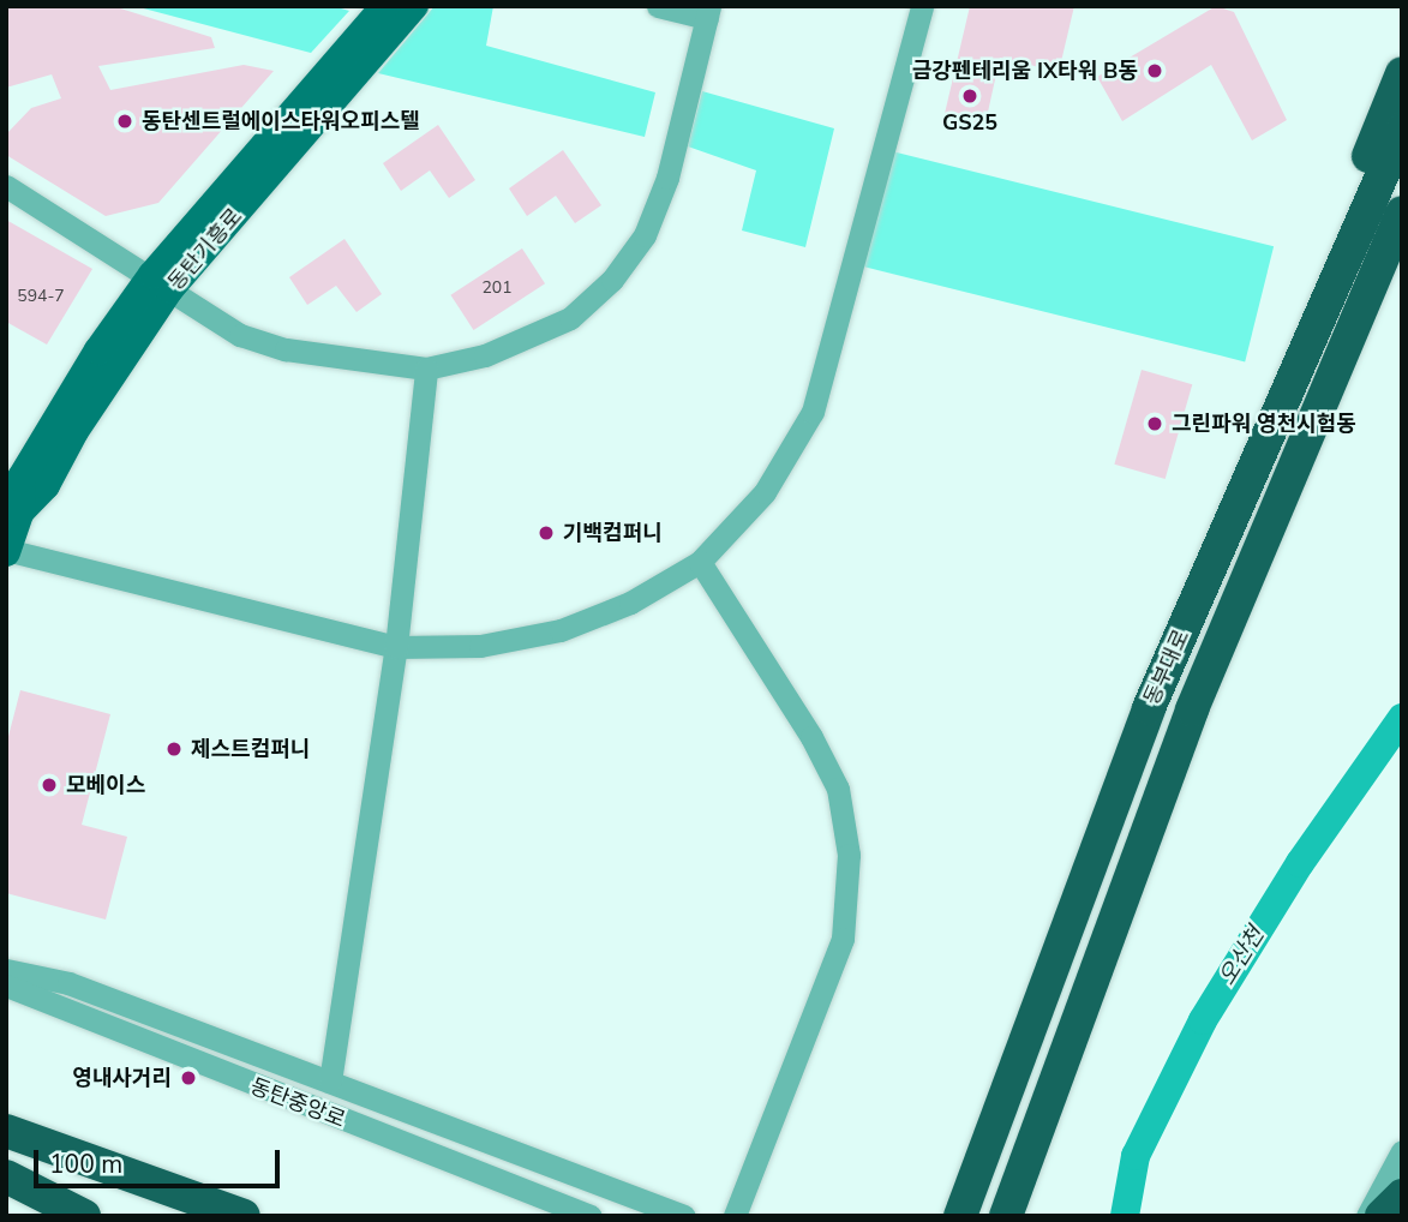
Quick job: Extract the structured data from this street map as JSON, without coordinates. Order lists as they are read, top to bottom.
{
  "streets": {
    "highway": ["동부대로"],
    "main road": ["동탄기흥로"],
    "street": ["동탄중앙로"]
  },
  "water": ["오산천"],
  "places": [
    "금강펜테리움 IX타워 B동",
    "GS25",
    "동탄센트럴에이스타워오피스텔",
    "그린파워 영천시험동",
    "기백컴퍼니",
    "제스트컴퍼니",
    "모베이스",
    "영내사거리"
  ],
  "house_numbers": ["201", "594-7"],
  "scale_bar": "100 m"
}
